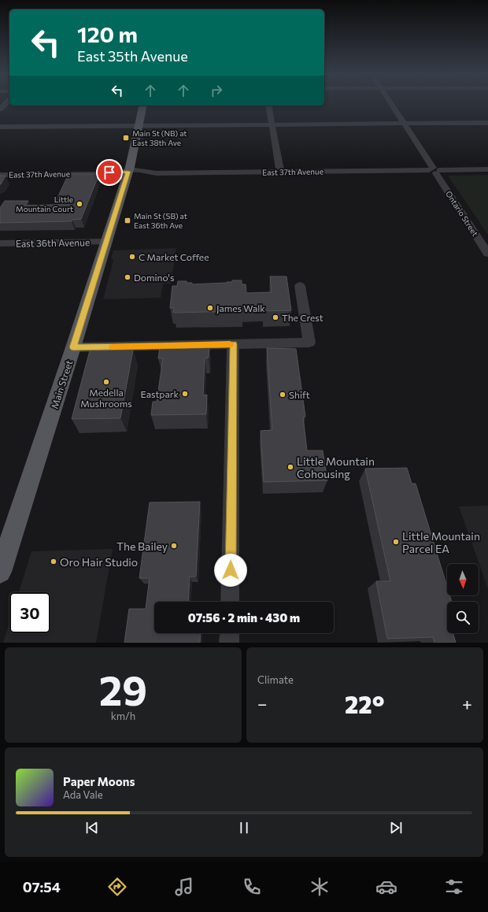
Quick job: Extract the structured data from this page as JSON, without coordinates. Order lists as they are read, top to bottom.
{
  "streets": {
    "main road": ["Main Street"],
    "street": ["East 37th Avenue", "Ontario Street", "East 36th Avenue"]
  },
  "crossings": [
    ["East 37th Avenue", "Ontario Street"],
    ["East 37th Avenue", "Main Street"],
    ["East 36th Avenue", "Main Street"]
  ],
  "places": {
    "transit": ["Main St (NB) at East 38th Ave", "Main St (SB) at East 36th Ave"],
    "other": [
      "Little Mountain Court",
      "C Market Coffee",
      "Domino's",
      "James Walk",
      "The Crest",
      "Medella Mushrooms",
      "Eastpark",
      "Shift",
      "Little Mountain Cohousing",
      "Little Mountain Parcel EA",
      "The Bailey",
      "Oro Hair Studio"
    ]
  },
  "north": "bottom",
  "page": {
    "turn": ["120 m", "East 35th Avenue"],
    "limit": "30",
    "trip": "07:56 · 2 min · 430 m",
    "tile": [
      ["29", "km/h"],
      "Climate"
    ],
    "heat": ["−", "22°", "+"],
    "song": ["Paper Moons", "Ada Vale"],
    "tabs": "07:54"
  }
}
